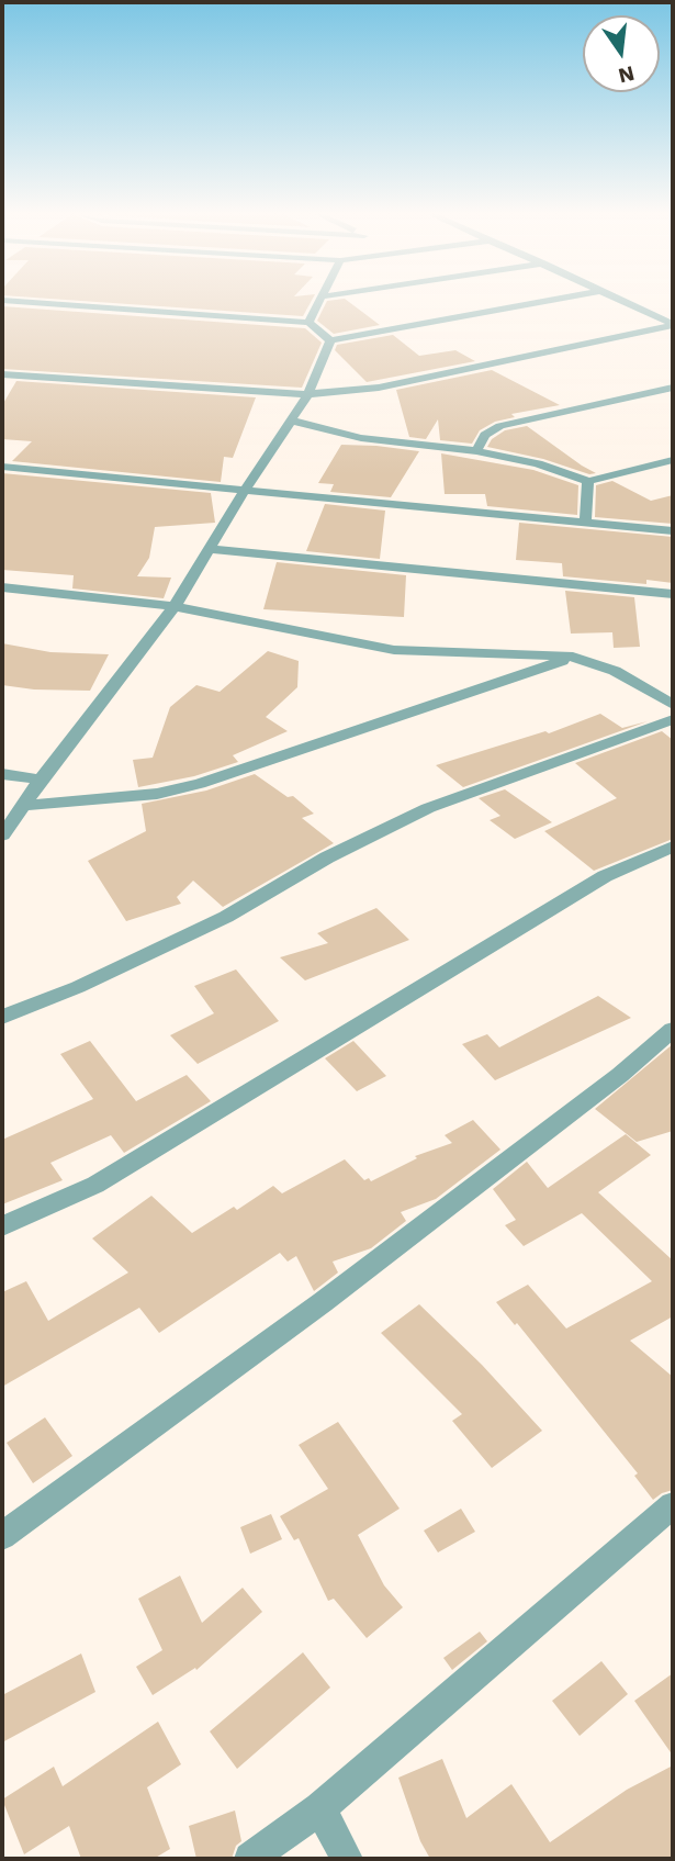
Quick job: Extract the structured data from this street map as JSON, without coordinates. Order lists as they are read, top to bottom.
{
  "north": "bottom"
}
